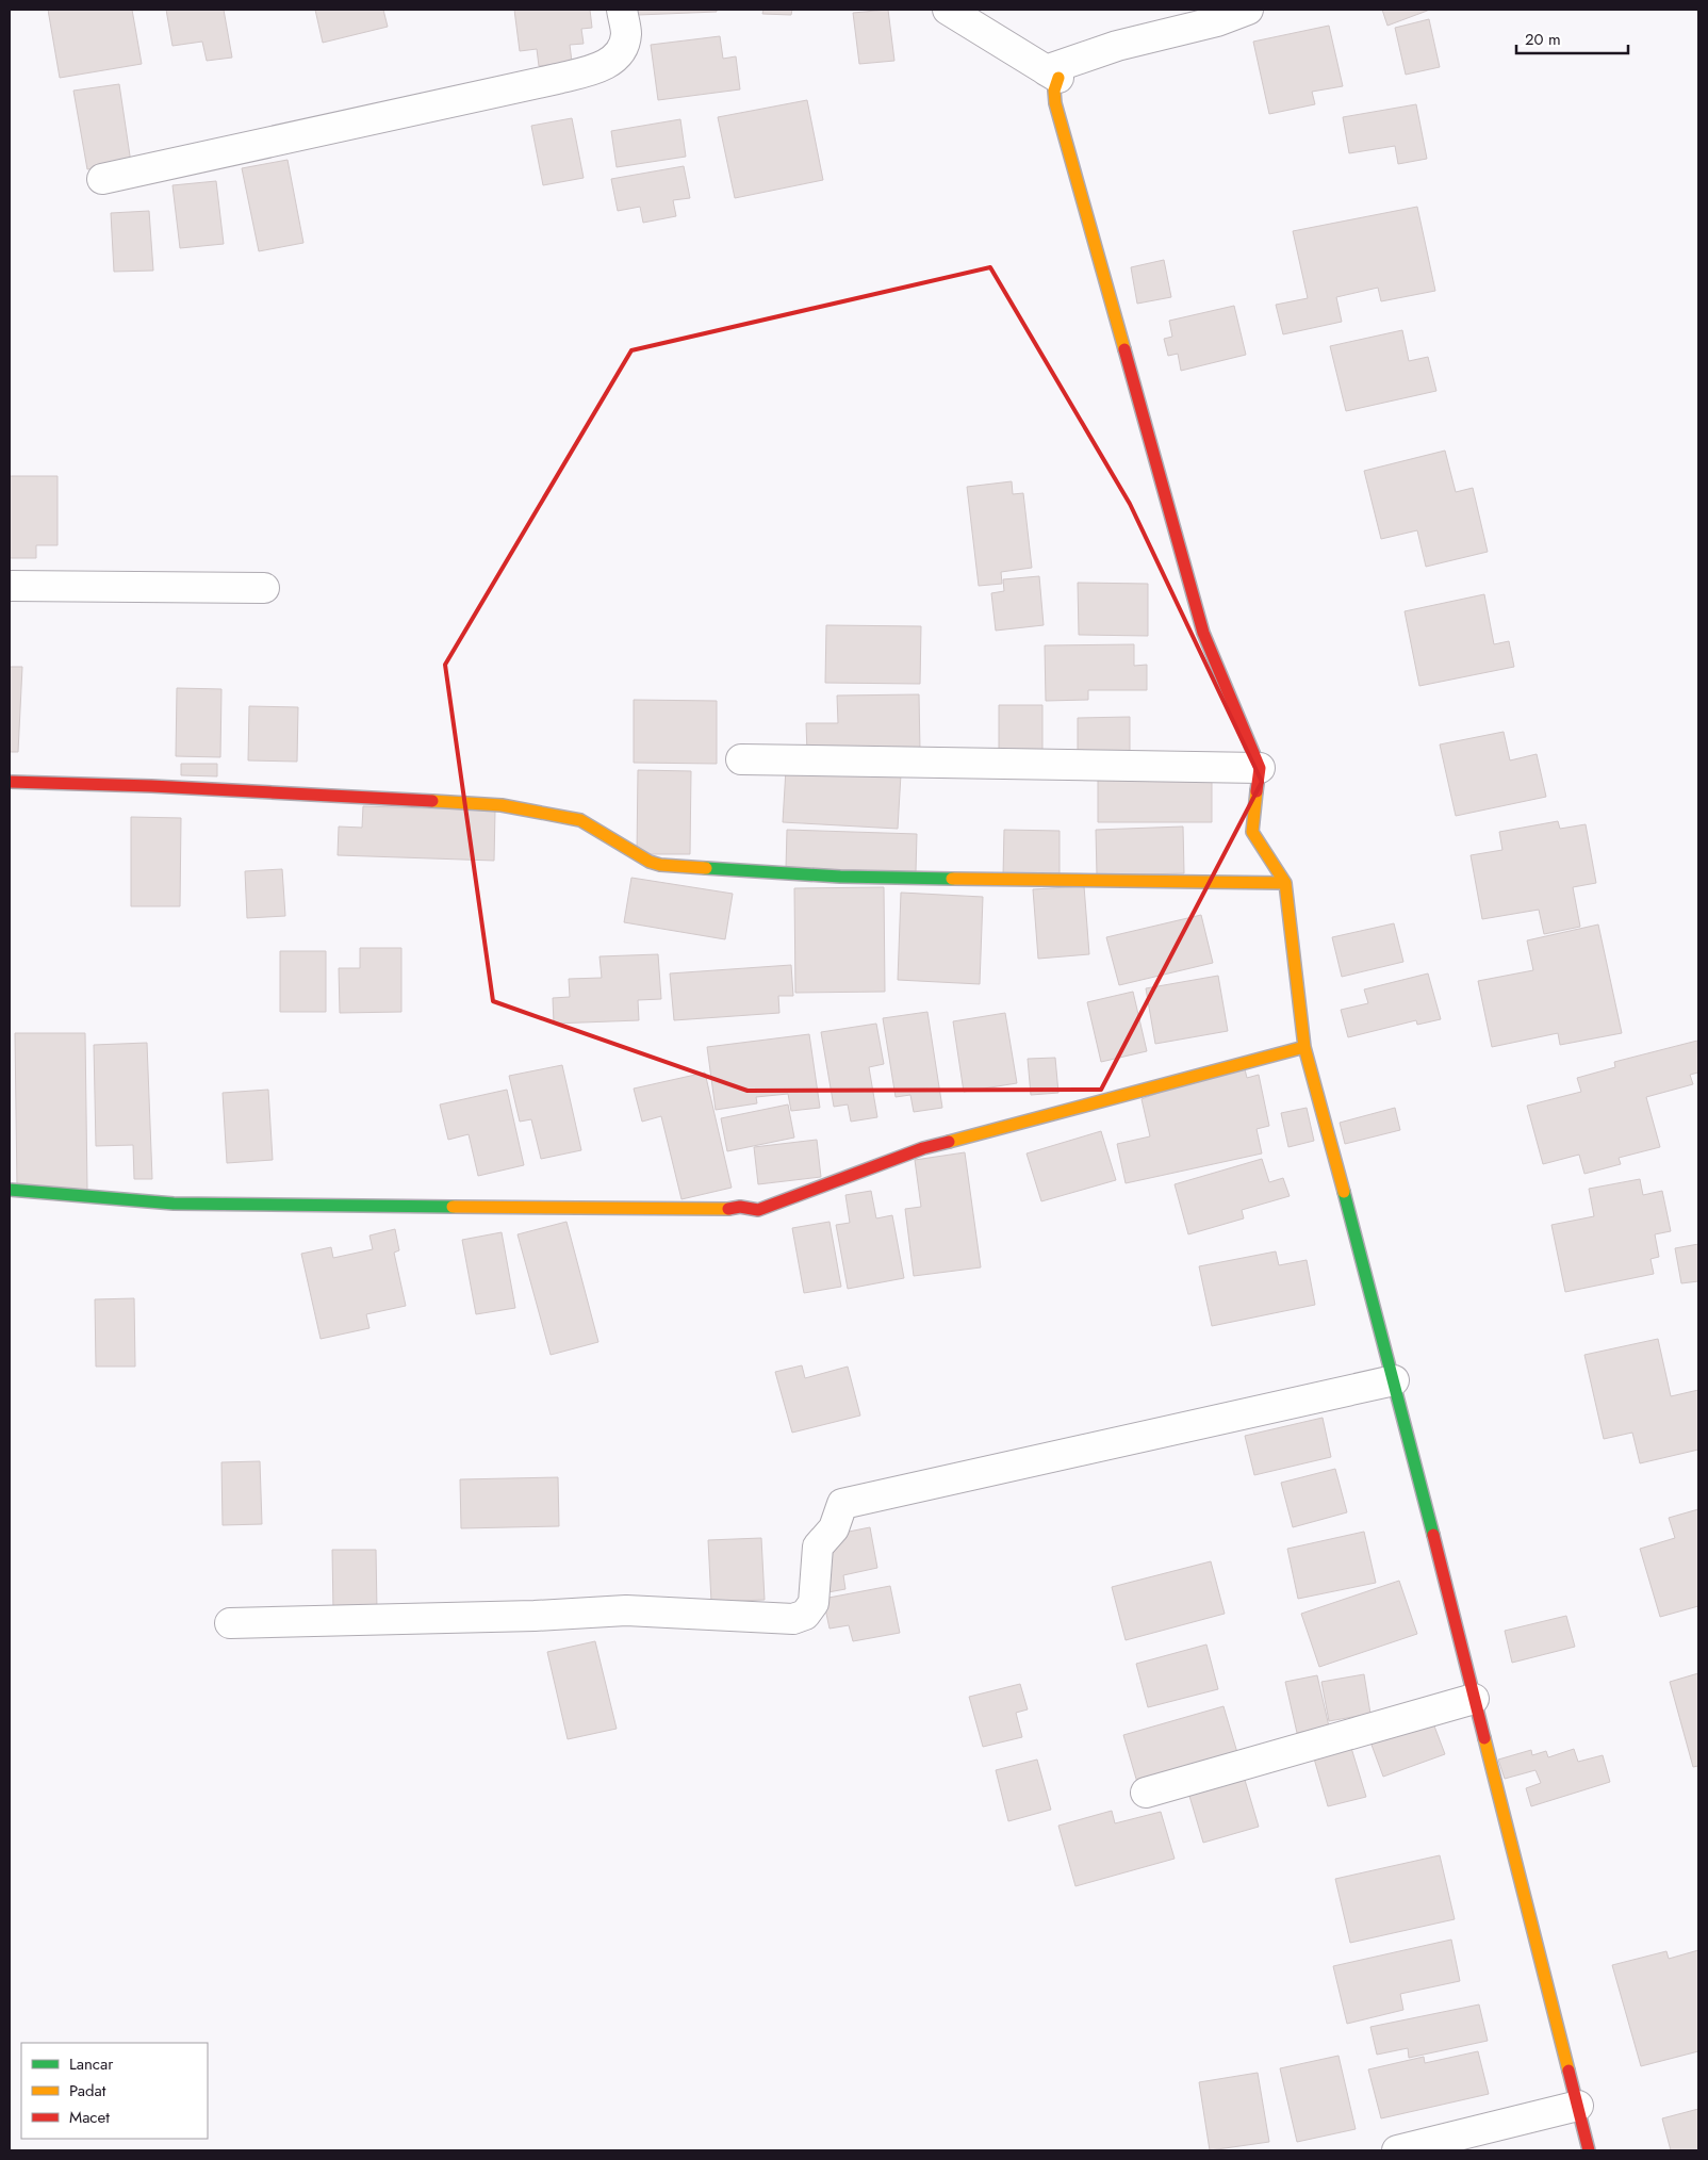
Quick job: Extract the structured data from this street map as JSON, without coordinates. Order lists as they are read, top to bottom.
{
  "legend": ["Lancar", "Padat", "Macet"],
  "scale_bar": "20 m"
}
